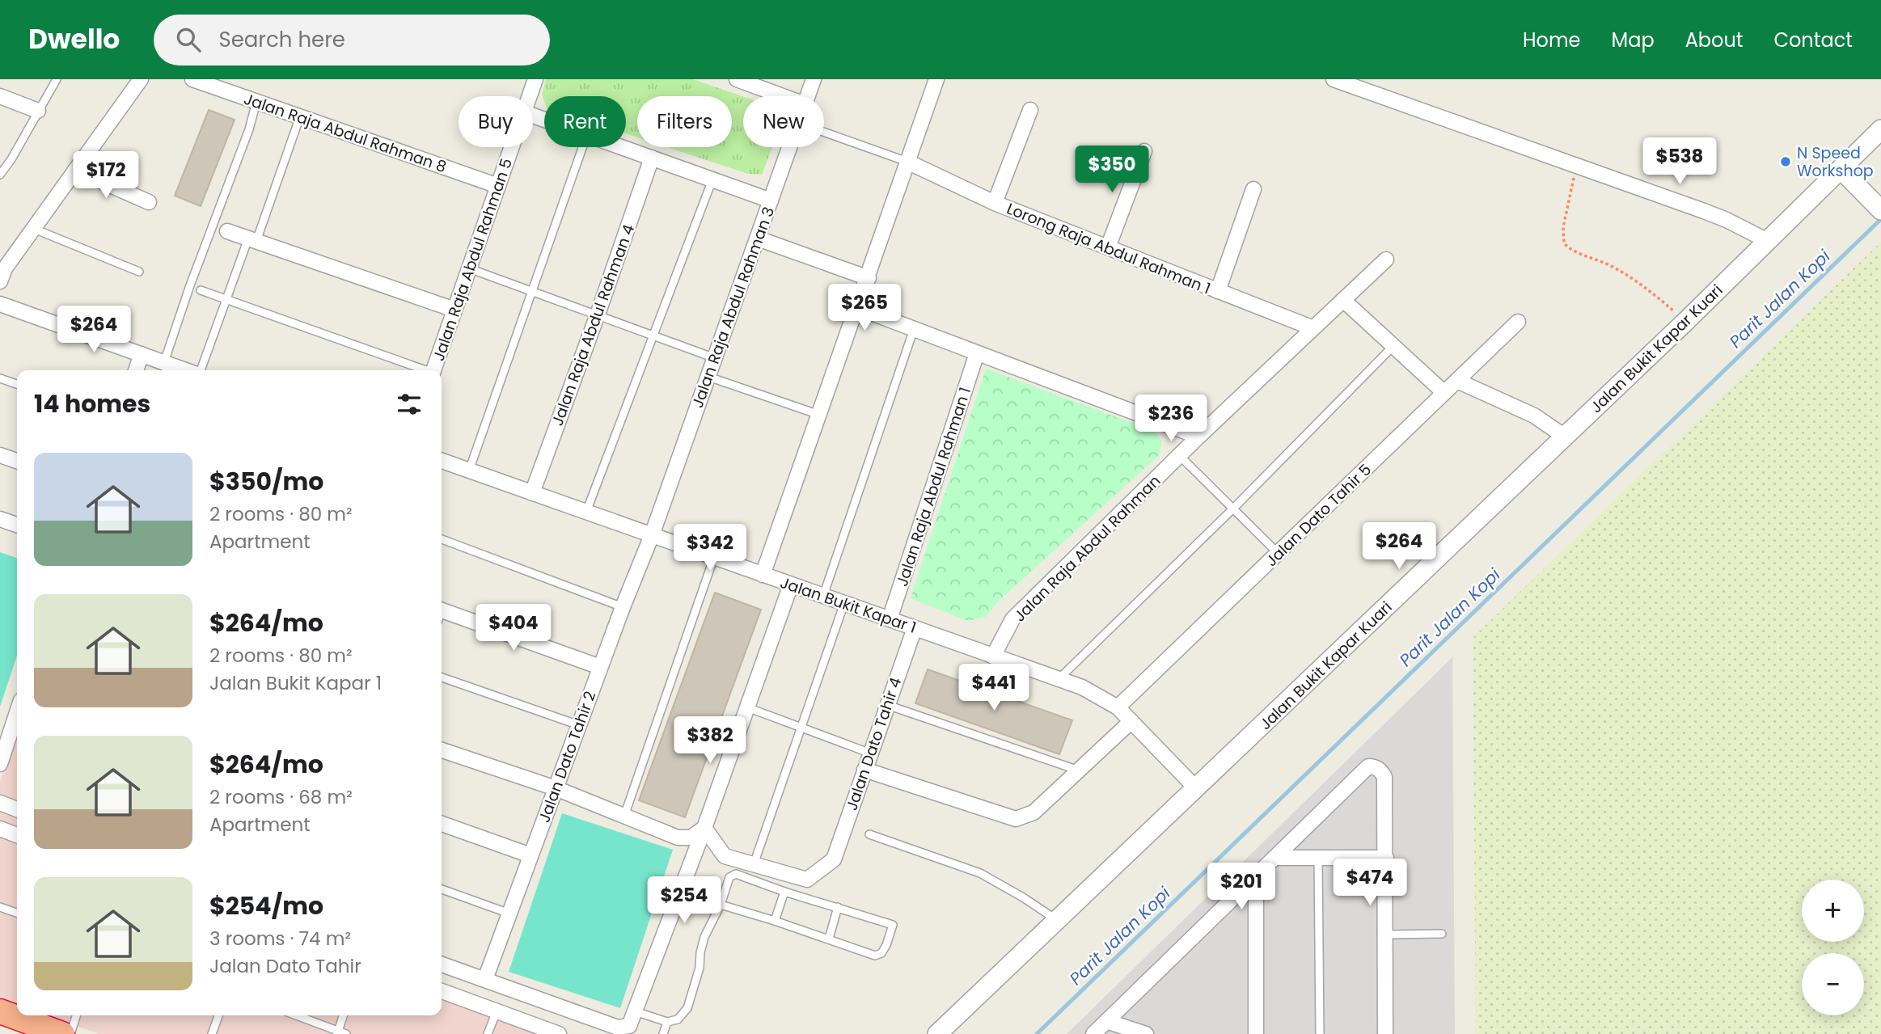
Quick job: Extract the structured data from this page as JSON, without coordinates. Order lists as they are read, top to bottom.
{
  "streets": {
    "street": [
      "Jalan Raja Abdul Rahman 8",
      "Lorong Raja Abdul Rahman 1",
      "Jalan Raja Abdul Rahman 5",
      "Jalan Raja Abdul Rahman 3",
      "Jalan Raja Abdul Rahman 4",
      "Jalan Bukit Kapar Kuari",
      "Jalan Raja Abdul Rahman 1",
      "Jalan Dato Tahir 5",
      "Jalan Raja Abdul Rahman",
      "Jalan Bukit Kapar 1",
      "Jalan Dato Tahir 4",
      "Jalan Dato Tahir 2"
    ]
  },
  "crossings": [
    ["Jalan Raja Abdul Rahman 8", "Jalan Raja Abdul Rahman 5"],
    ["Lorong Raja Abdul Rahman 1", "Jalan Raja Abdul Rahman"],
    ["Jalan Raja Abdul Rahman 3", "Jalan Bukit Kapar 1"],
    ["Jalan Raja Abdul Rahman 3", "Jalan Dato Tahir 2"],
    ["Jalan Raja Abdul Rahman 4", "Jalan Bukit Kapar 1"],
    ["Jalan Bukit Kapar Kuari", "Jalan Bukit Kapar 1"],
    ["Jalan Raja Abdul Rahman 1", "Jalan Bukit Kapar 1"],
    ["Jalan Dato Tahir 5", "Jalan Bukit Kapar 1"],
    ["Jalan Raja Abdul Rahman", "Jalan Bukit Kapar 1"],
    ["Jalan Bukit Kapar 1", "Jalan Dato Tahir 4"],
    ["Jalan Bukit Kapar 1", "Jalan Dato Tahir 2"]
  ],
  "water": ["Parit Jalan Kopi"],
  "places": ["N Speed Workshop"],
  "page": {
    "header": "Dwello",
    "search": "Search here",
    "nav": [
      "Home",
      "Map",
      "About",
      "Contact"
    ],
    "chip": [
      "Buy",
      "Rent",
      "Filters",
      "New"
    ],
    "price": [
      "$538",
      "$350",
      "$172",
      "$265",
      "$264",
      "$236",
      "$264",
      "$342",
      "$404",
      "$441",
      "$382",
      "$474",
      "$201",
      "$254"
    ],
    "heading": "14 homes",
    "list": [
      {
        "name": "$350/mo",
        "note": "2 rooms · 80 m² · Apartment"
      },
      {
        "name": "$264/mo",
        "note": "2 rooms · 80 m² · Jalan Bukit Kapar 1"
      },
      {
        "name": "$264/mo",
        "note": "2 rooms · 68 m² · Apartment"
      },
      {
        "name": "$254/mo",
        "note": "3 rooms · 74 m² · Jalan Dato Tahir"
      }
    ],
    "map_buttons": ["+", "−"]
  }
}
